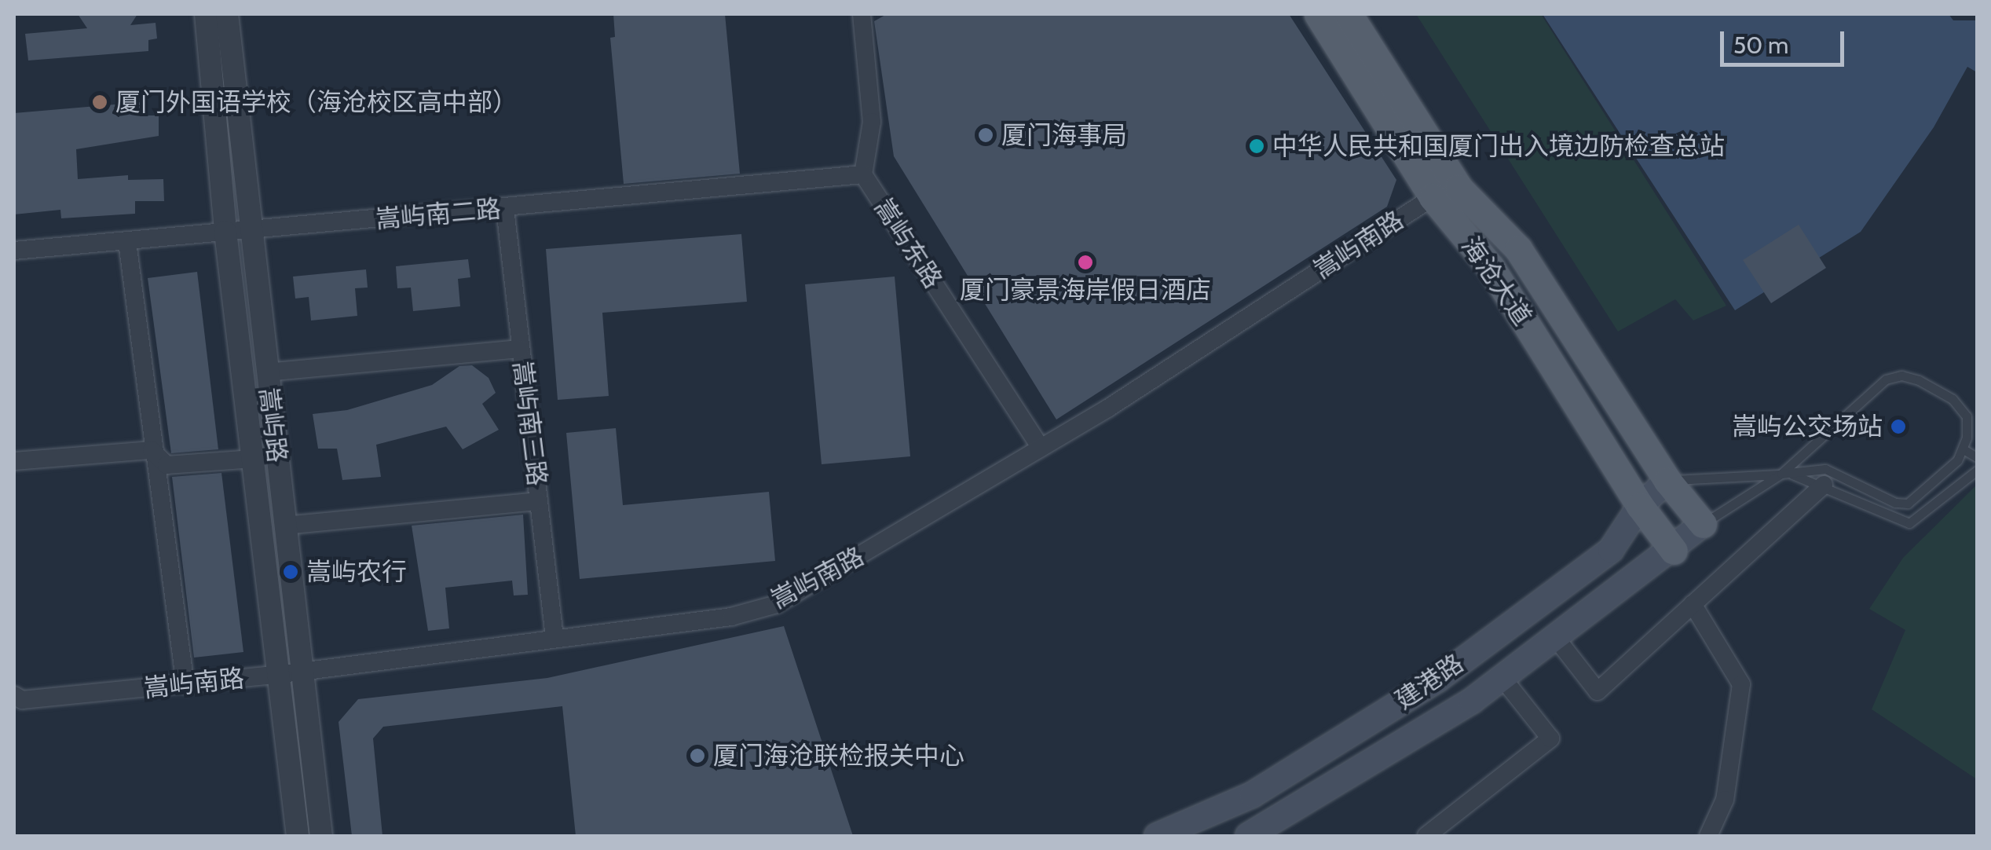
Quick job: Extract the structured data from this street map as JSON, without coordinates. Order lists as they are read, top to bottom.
{
  "streets": {
    "main road": ["海沧大道", "建港路"],
    "street": [
      "嵩屿南二路",
      "嵩屿东路",
      "嵩屿南路",
      "嵩屿南三路",
      "嵩屿路"
    ]
  },
  "crossings": [
    ["嵩屿南二路", "嵩屿东路"],
    ["嵩屿南二路", "嵩屿南三路"],
    ["嵩屿南二路", "嵩屿路"],
    ["嵩屿东路", "嵩屿南路"],
    ["嵩屿南路", "海沧大道"],
    ["嵩屿南路", "嵩屿南三路"],
    ["嵩屿南路", "嵩屿路"],
    ["海沧大道", "建港路"]
  ],
  "places": [
    "厦门外国语学校（海沧校区高中部）",
    "厦门海事局",
    "中华人民共和国厦门出入境边防检查总站",
    "厦门豪景海岸假日酒店",
    "嵩屿公交场站",
    "嵩屿农行",
    "厦门海沧联检报关中心"
  ],
  "scale_bar": "50 m"
}
